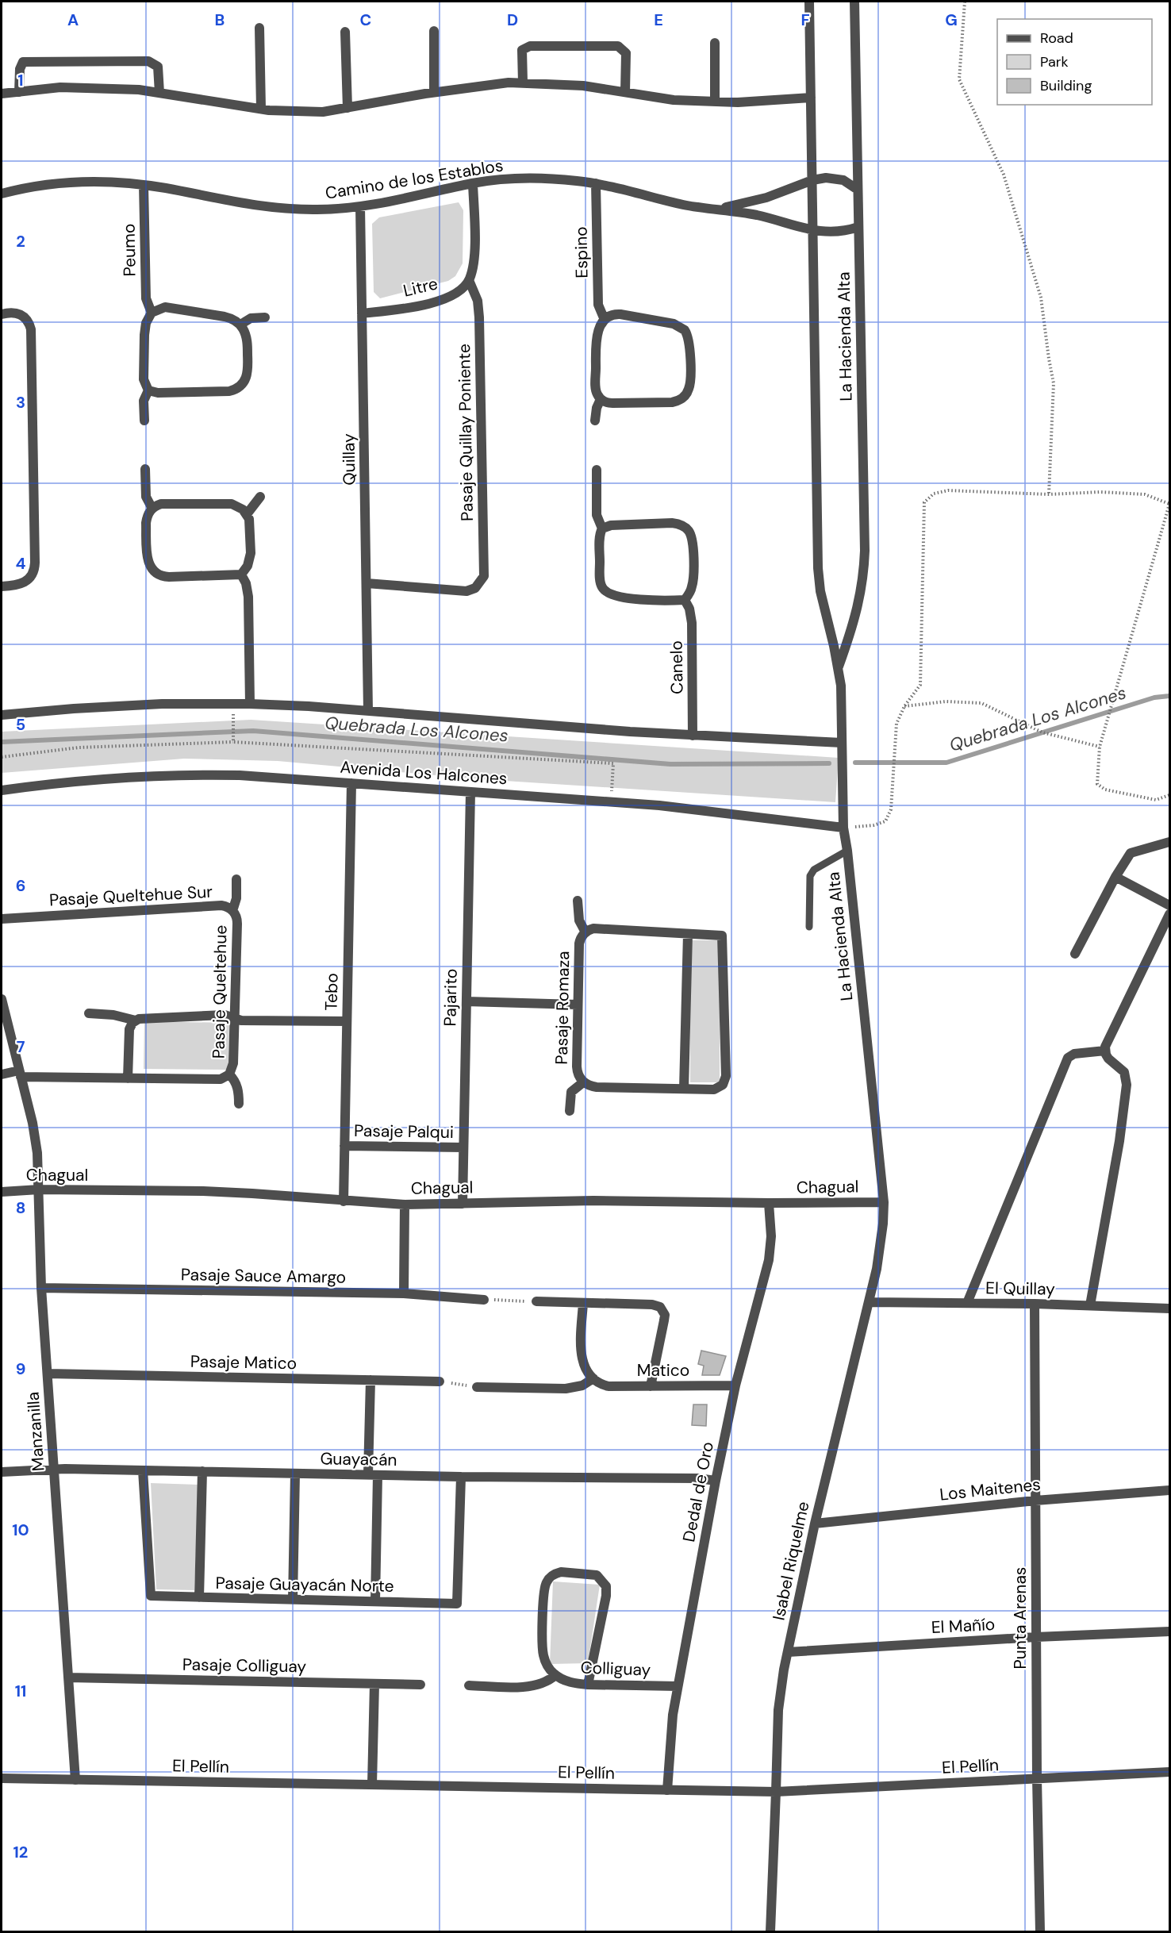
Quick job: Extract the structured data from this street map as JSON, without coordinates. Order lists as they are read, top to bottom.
{
  "streets": {
    "street": [
      "Camino de los Establos",
      "Peumo",
      "Espino",
      "Litre",
      "La Hacienda Alta",
      "Pasaje Quillay Poniente",
      "Quillay",
      "Canelo",
      "Avenida Los Halcones",
      "Pasaje Queltehue Sur",
      "Pasaje Queltehue",
      "Tebo",
      "Pajarito",
      "Pasaje Romaza",
      "Pasaje Palqui",
      "Chagual",
      "Pasaje Sauce Amargo",
      "El Quillay",
      "Pasaje Matico",
      "Matico",
      "Manzanilla",
      "Guayacán",
      "Los Maitenes",
      "Dedal de Oro",
      "Isabel Riquelme",
      "Pasaje Guayacán Norte",
      "Punta Arenas",
      "El Mañío",
      "Pasaje Colliguay",
      "Colliguay",
      "El Pellín"
    ]
  },
  "crossings": [
    ["Camino de los Establos", "Peumo"],
    ["Camino de los Establos", "Espino"],
    ["Camino de los Establos", "La Hacienda Alta"],
    ["Camino de los Establos", "Quillay"],
    ["Litre", "Pasaje Quillay Poniente"],
    ["Litre", "Quillay"],
    ["La Hacienda Alta", "Avenida Los Halcones"],
    ["La Hacienda Alta", "Chagual"],
    ["La Hacienda Alta", "Isabel Riquelme"],
    ["Pasaje Quillay Poniente", "Quillay"],
    ["Avenida Los Halcones", "Tebo"],
    ["Avenida Los Halcones", "Pajarito"],
    ["Pasaje Queltehue Sur", "Pasaje Queltehue"],
    ["Tebo", "Pasaje Palqui"],
    ["Tebo", "Chagual"],
    ["Pajarito", "Pasaje Palqui"],
    ["Pajarito", "Chagual"],
    ["Chagual", "Manzanilla"],
    ["Chagual", "Dedal de Oro"],
    ["Chagual", "Isabel Riquelme"],
    ["Pasaje Sauce Amargo", "Manzanilla"],
    ["El Quillay", "Isabel Riquelme"],
    ["El Quillay", "Punta Arenas"],
    ["Pasaje Matico", "Manzanilla"],
    ["Matico", "Dedal de Oro"],
    ["Manzanilla", "Guayacán"],
    ["Manzanilla", "Pasaje Colliguay"],
    ["Manzanilla", "El Pellín"],
    ["Guayacán", "Dedal de Oro"],
    ["Guayacán", "Pasaje Guayacán Norte"],
    ["Los Maitenes", "Isabel Riquelme"],
    ["Los Maitenes", "Punta Arenas"],
    ["Dedal de Oro", "Colliguay"],
    ["Dedal de Oro", "El Pellín"],
    ["Isabel Riquelme", "El Mañío"],
    ["Isabel Riquelme", "El Pellín"],
    ["Punta Arenas", "El Mañío"],
    ["Punta Arenas", "El Pellín"]
  ],
  "water": ["Quebrada Los Alcones"],
  "legend": ["Road", "Park", "Building"],
  "grid": {
    "columns": [
      "A",
      "B",
      "C",
      "D",
      "E",
      "F",
      "G"
    ],
    "rows": [
      "1",
      "2",
      "3",
      "4",
      "5",
      "6",
      "7",
      "8",
      "9",
      "10",
      "11",
      "12"
    ]
  }
}
